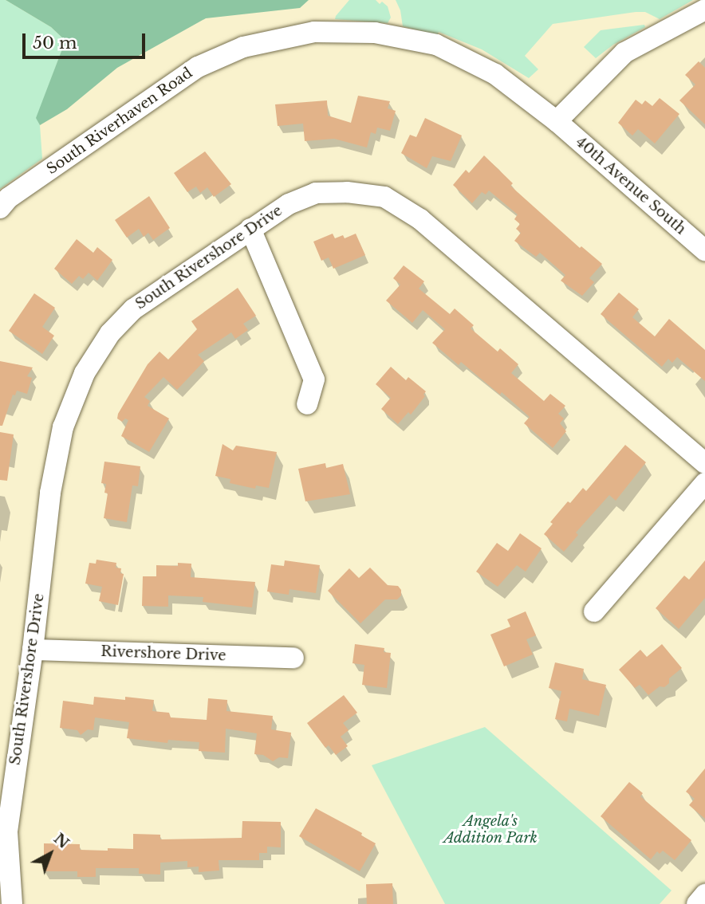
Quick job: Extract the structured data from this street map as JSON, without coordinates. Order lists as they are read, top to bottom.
{
  "streets": {
    "street": [
      "South Riverhaven Road",
      "40th Avenue South",
      "South Rivershore Drive",
      "Rivershore Drive"
    ]
  },
  "crossings": [
    ["South Riverhaven Road", "40th Avenue South"],
    ["South Rivershore Drive", "Rivershore Drive"]
  ],
  "parks": ["Angela's Addition Park"],
  "scale_bar": "50 m",
  "north": "top right"
}
